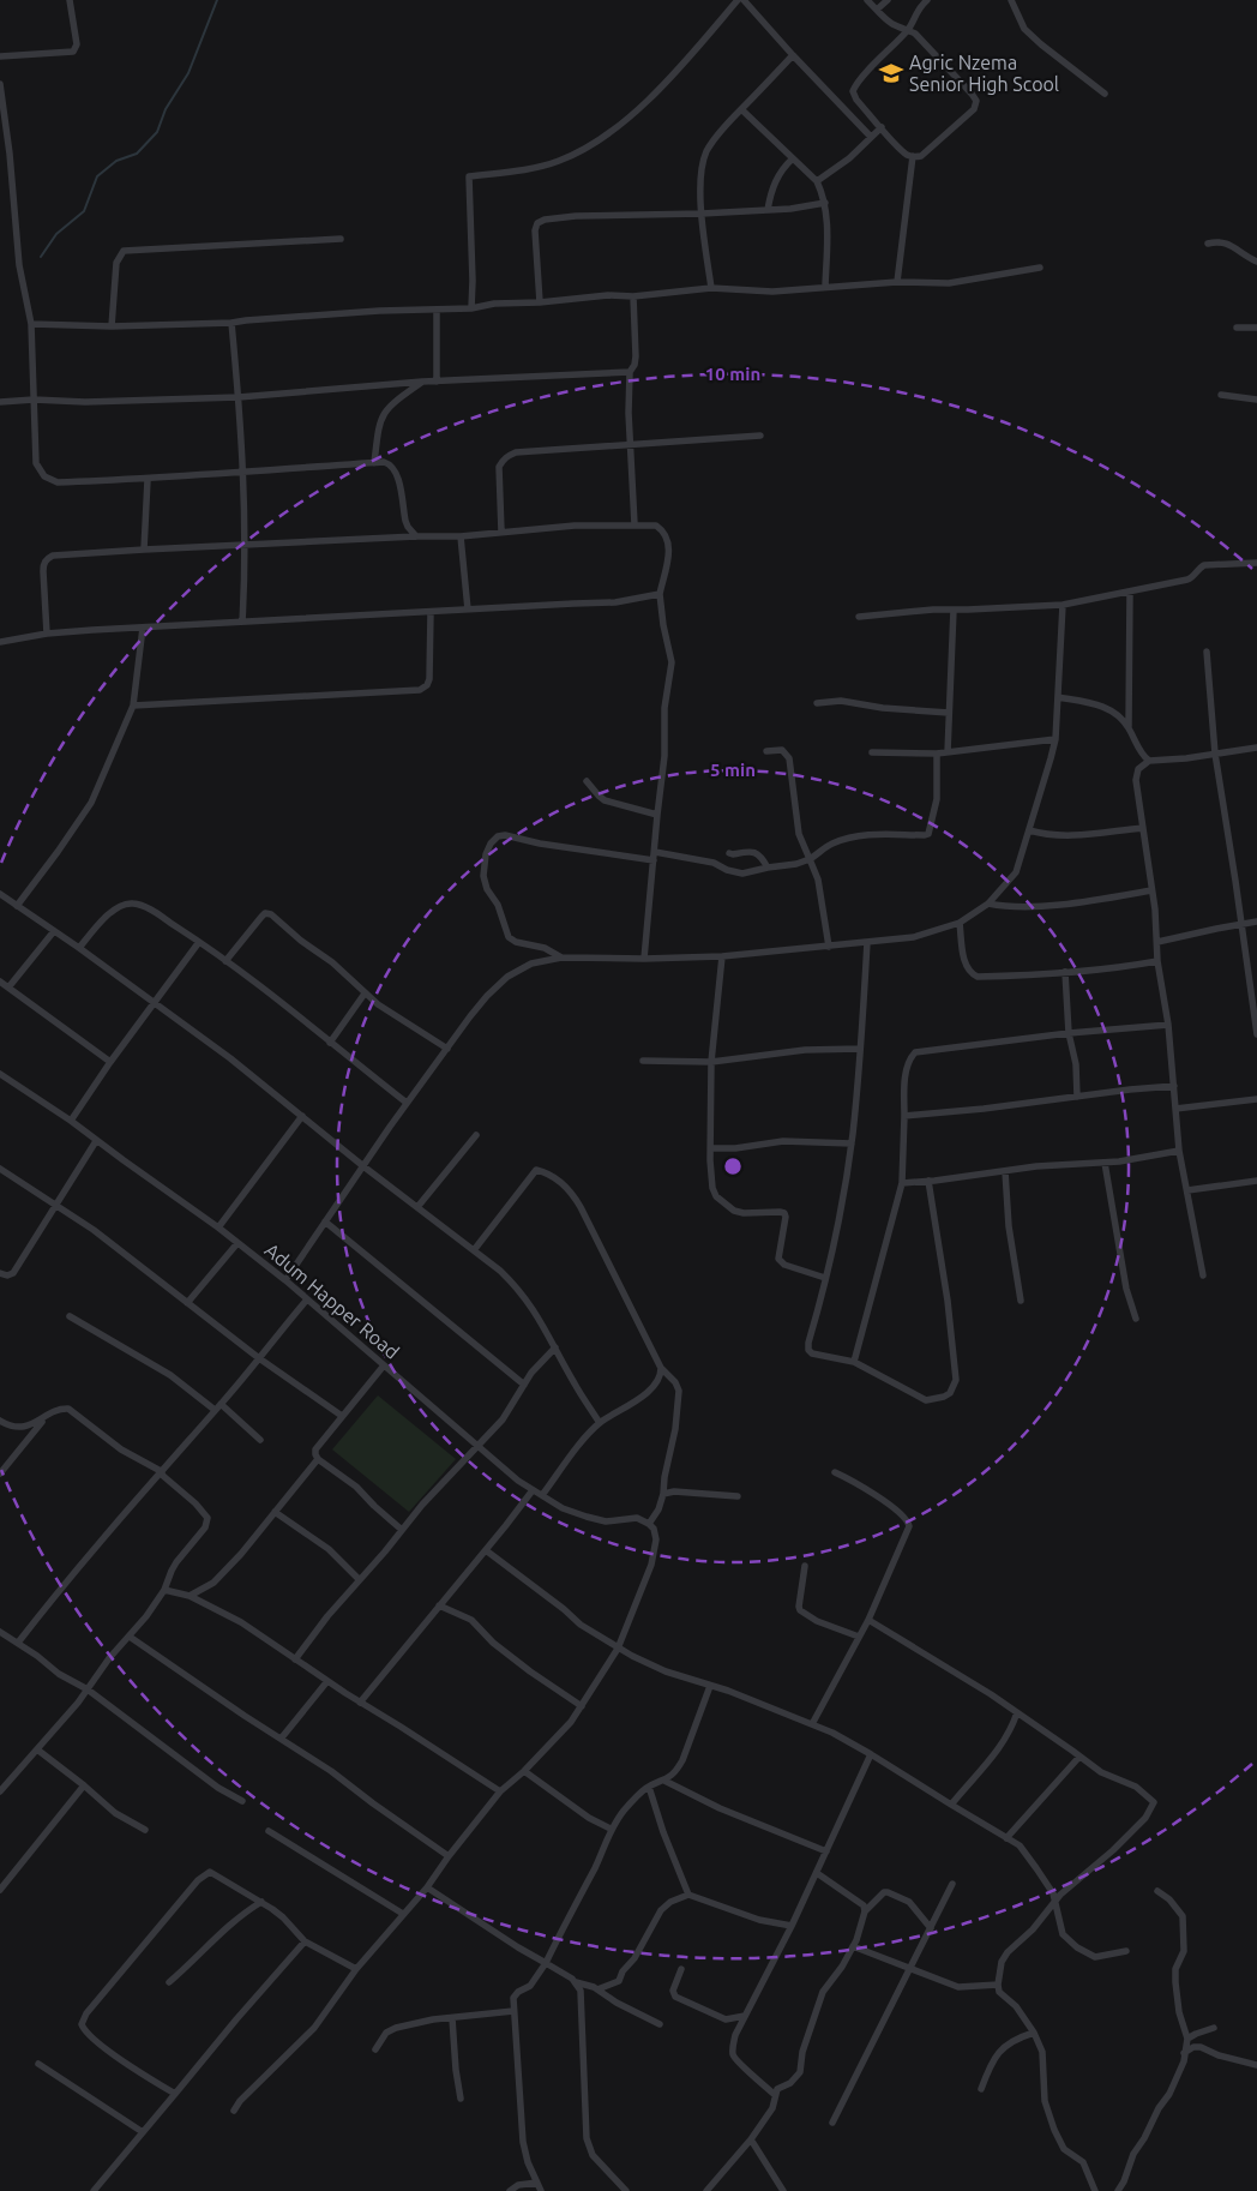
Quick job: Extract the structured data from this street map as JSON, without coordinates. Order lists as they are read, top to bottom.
{
  "streets": {
    "street": ["Adum Happer Road"]
  },
  "places": {
    "school or university": ["Agric Nzema Senior High Scool"]
  },
  "rings": ["10 min", "5 min"]
}
